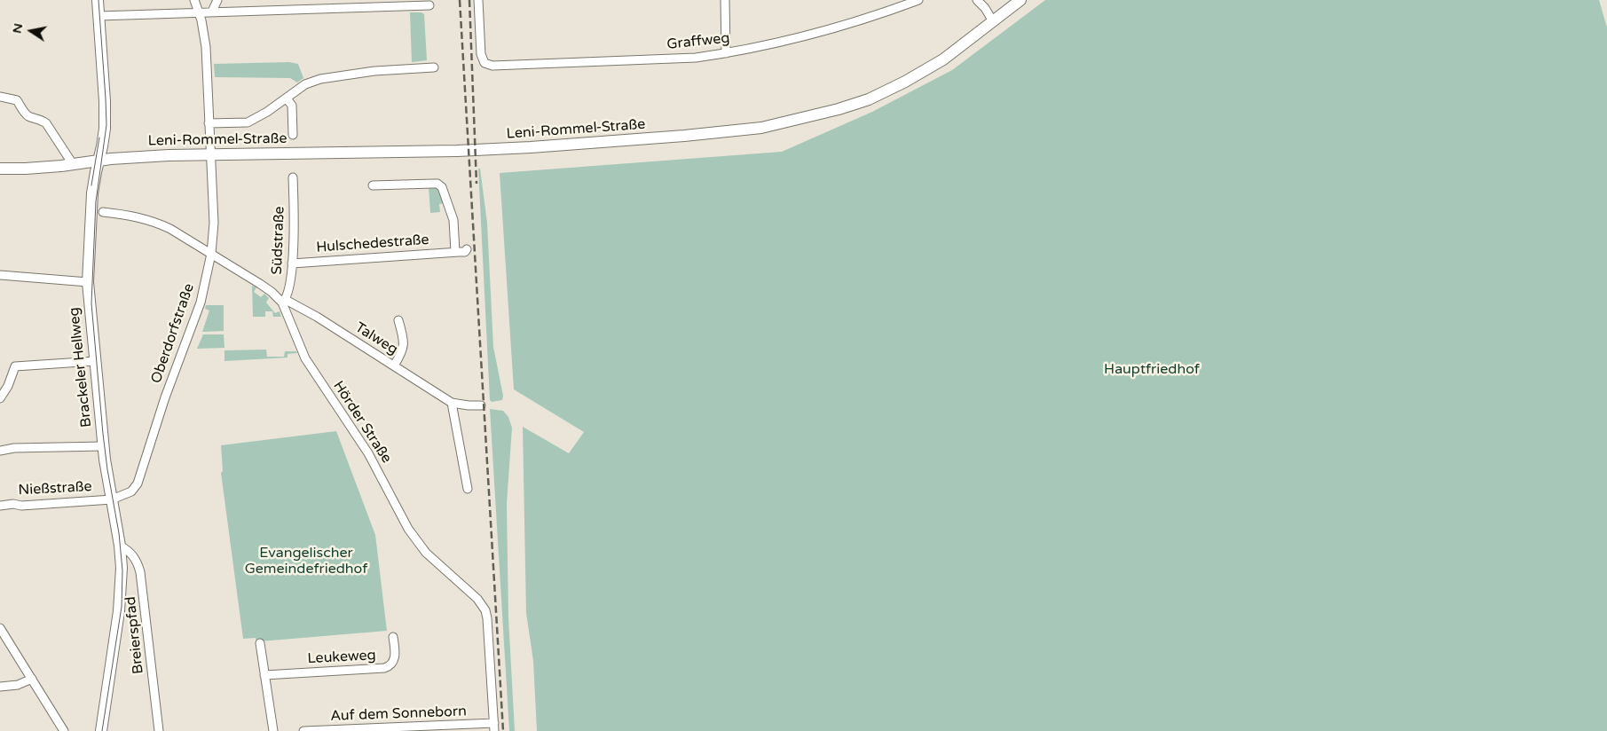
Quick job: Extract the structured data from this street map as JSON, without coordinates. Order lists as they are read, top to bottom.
{
  "streets": {
    "main road": ["Leni-Rommel-Straße", "Brackeler Hellweg"],
    "street": [
      "Graffweg",
      "Südstraße",
      "Hulschedestraße",
      "Oberdorfstraße",
      "Talweg",
      "Hörder Straße",
      "Nießstraße",
      "Breierspfad",
      "Leukeweg",
      "Auf dem Sonneborn"
    ]
  },
  "crossings": [
    ["Leni-Rommel-Straße", "Oberdorfstraße"],
    ["Leni-Rommel-Straße", "Brackeler Hellweg"],
    ["Südstraße", "Hulschedestraße"],
    ["Südstraße", "Talweg"],
    ["Südstraße", "Hörder Straße"],
    ["Oberdorfstraße", "Brackeler Hellweg"],
    ["Oberdorfstraße", "Hörder Straße"],
    ["Oberdorfstraße", "Nießstraße"],
    ["Talweg", "Hörder Straße"],
    ["Brackeler Hellweg", "Nießstraße"],
    ["Brackeler Hellweg", "Breierspfad"],
    ["Hörder Straße", "Auf dem Sonneborn"]
  ],
  "parks": ["Hauptfriedhof", "Evangelischer Gemeindefriedhof"],
  "north": "left"
}
